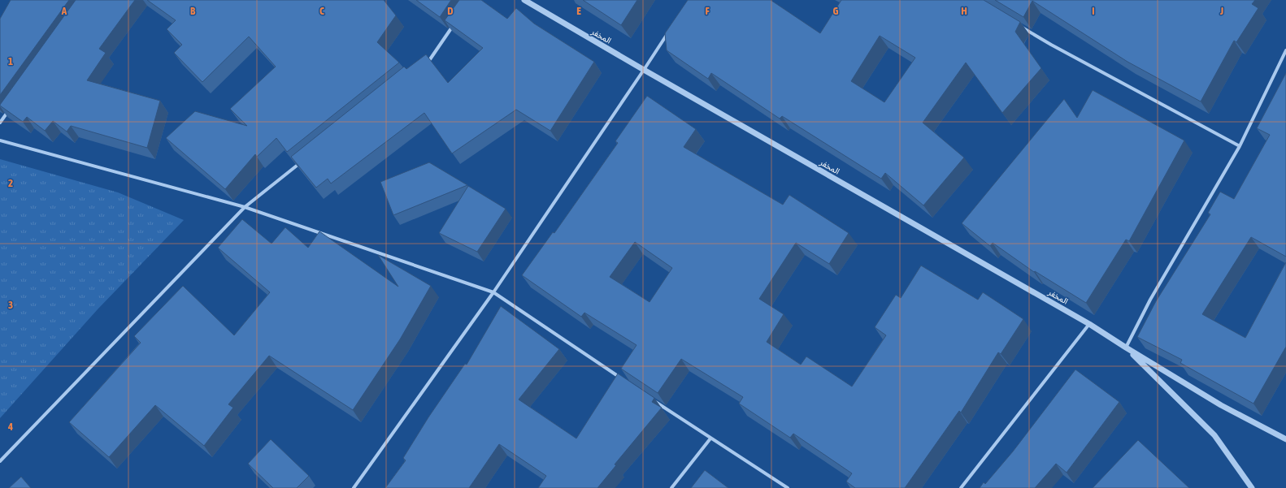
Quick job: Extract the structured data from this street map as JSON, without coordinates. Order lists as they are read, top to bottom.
{
  "streets": {
    "street": ["المخفر"]
  },
  "grid": {
    "columns": [
      "A",
      "B",
      "C",
      "D",
      "E",
      "F",
      "G",
      "H",
      "I",
      "J"
    ],
    "rows": [
      "1",
      "2",
      "3",
      "4"
    ]
  }
}
